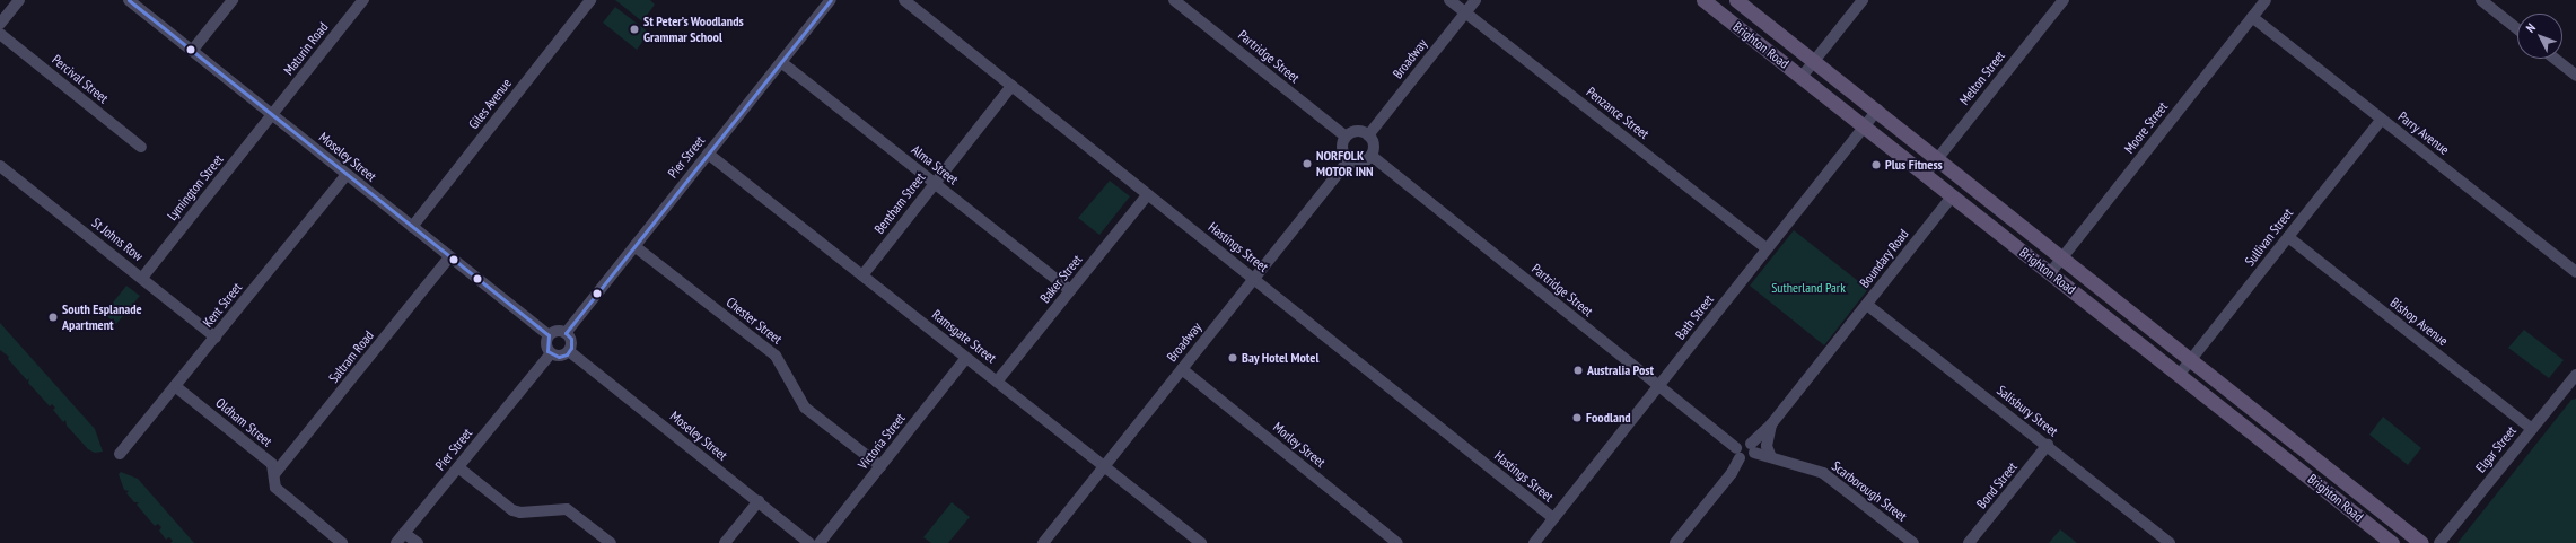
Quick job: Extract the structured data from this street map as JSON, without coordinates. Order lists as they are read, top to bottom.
{
  "streets": {
    "main road": ["Brighton Road"],
    "street": [
      "Maturin Road",
      "Partridge Street",
      "Broadway",
      "Melton Street",
      "Percival Street",
      "Giles Avenue",
      "Penzance Street",
      "Moore Street",
      "Parry Avenue",
      "Moseley Street",
      "Pier Street",
      "Alma Street",
      "Lymington Street",
      "Bentham Street",
      "Sullivan Street",
      "St Johns Row",
      "Hastings Street",
      "Boundary Road",
      "Baker Street",
      "Kent Street",
      "Bath Street",
      "Chester Street",
      "Bishop Avenue",
      "Ramsgate Street",
      "Saltram Road",
      "Salisbury Street",
      "Oldham Street",
      "Victoria Street",
      "Morley Street",
      "Elgar Street",
      "Bond Street",
      "Scarborough Street"
    ]
  },
  "crossings": [
    ["Brighton Road", "Melton Street"],
    ["Brighton Road", "Moore Street"],
    ["Brighton Road", "Sullivan Street"],
    ["Brighton Road", "Boundary Road"],
    ["Brighton Road", "Bath Street"],
    ["Maturin Road", "Moseley Street"],
    ["Maturin Road", "Lymington Street"],
    ["Partridge Street", "Broadway"],
    ["Partridge Street", "Bath Street"],
    ["Broadway", "Penzance Street"],
    ["Broadway", "Hastings Street"],
    ["Broadway", "Ramsgate Street"],
    ["Broadway", "Morley Street"],
    ["Giles Avenue", "Moseley Street"],
    ["Penzance Street", "Bath Street"],
    ["Moore Street", "Parry Avenue"],
    ["Parry Avenue", "Sullivan Street"],
    ["Moseley Street", "Pier Street"],
    ["Moseley Street", "Lymington Street"],
    ["Moseley Street", "Kent Street"],
    ["Moseley Street", "Saltram Road"],
    ["Pier Street", "Alma Street"],
    ["Pier Street", "Chester Street"],
    ["Pier Street", "Ramsgate Street"],
    ["Alma Street", "Bentham Street"],
    ["Alma Street", "Baker Street"],
    ["Lymington Street", "St Johns Row"],
    ["Bentham Street", "Hastings Street"],
    ["Bentham Street", "Ramsgate Street"],
    ["Sullivan Street", "Bishop Avenue"],
    ["St Johns Row", "Kent Street"],
    ["Hastings Street", "Baker Street"],
    ["Hastings Street", "Bath Street"],
    ["Boundary Road", "Salisbury Street"],
    ["Boundary Road", "Scarborough Street"],
    ["Baker Street", "Ramsgate Street"],
    ["Kent Street", "Oldham Street"],
    ["Chester Street", "Victoria Street"],
    ["Bishop Avenue", "Elgar Street"],
    ["Ramsgate Street", "Victoria Street"],
    ["Saltram Road", "Oldham Street"],
    ["Salisbury Street", "Bond Street"]
  ],
  "parks": ["Sutherland Park"],
  "places": [
    "St Peter’s Woodlands Grammar School",
    "NORFOLK MOTOR INN",
    "Plus Fitness",
    "South Esplanade Apartment",
    "Bay Hotel Motel",
    "Australia Post",
    "Foodland"
  ],
  "north": "top left"
}
